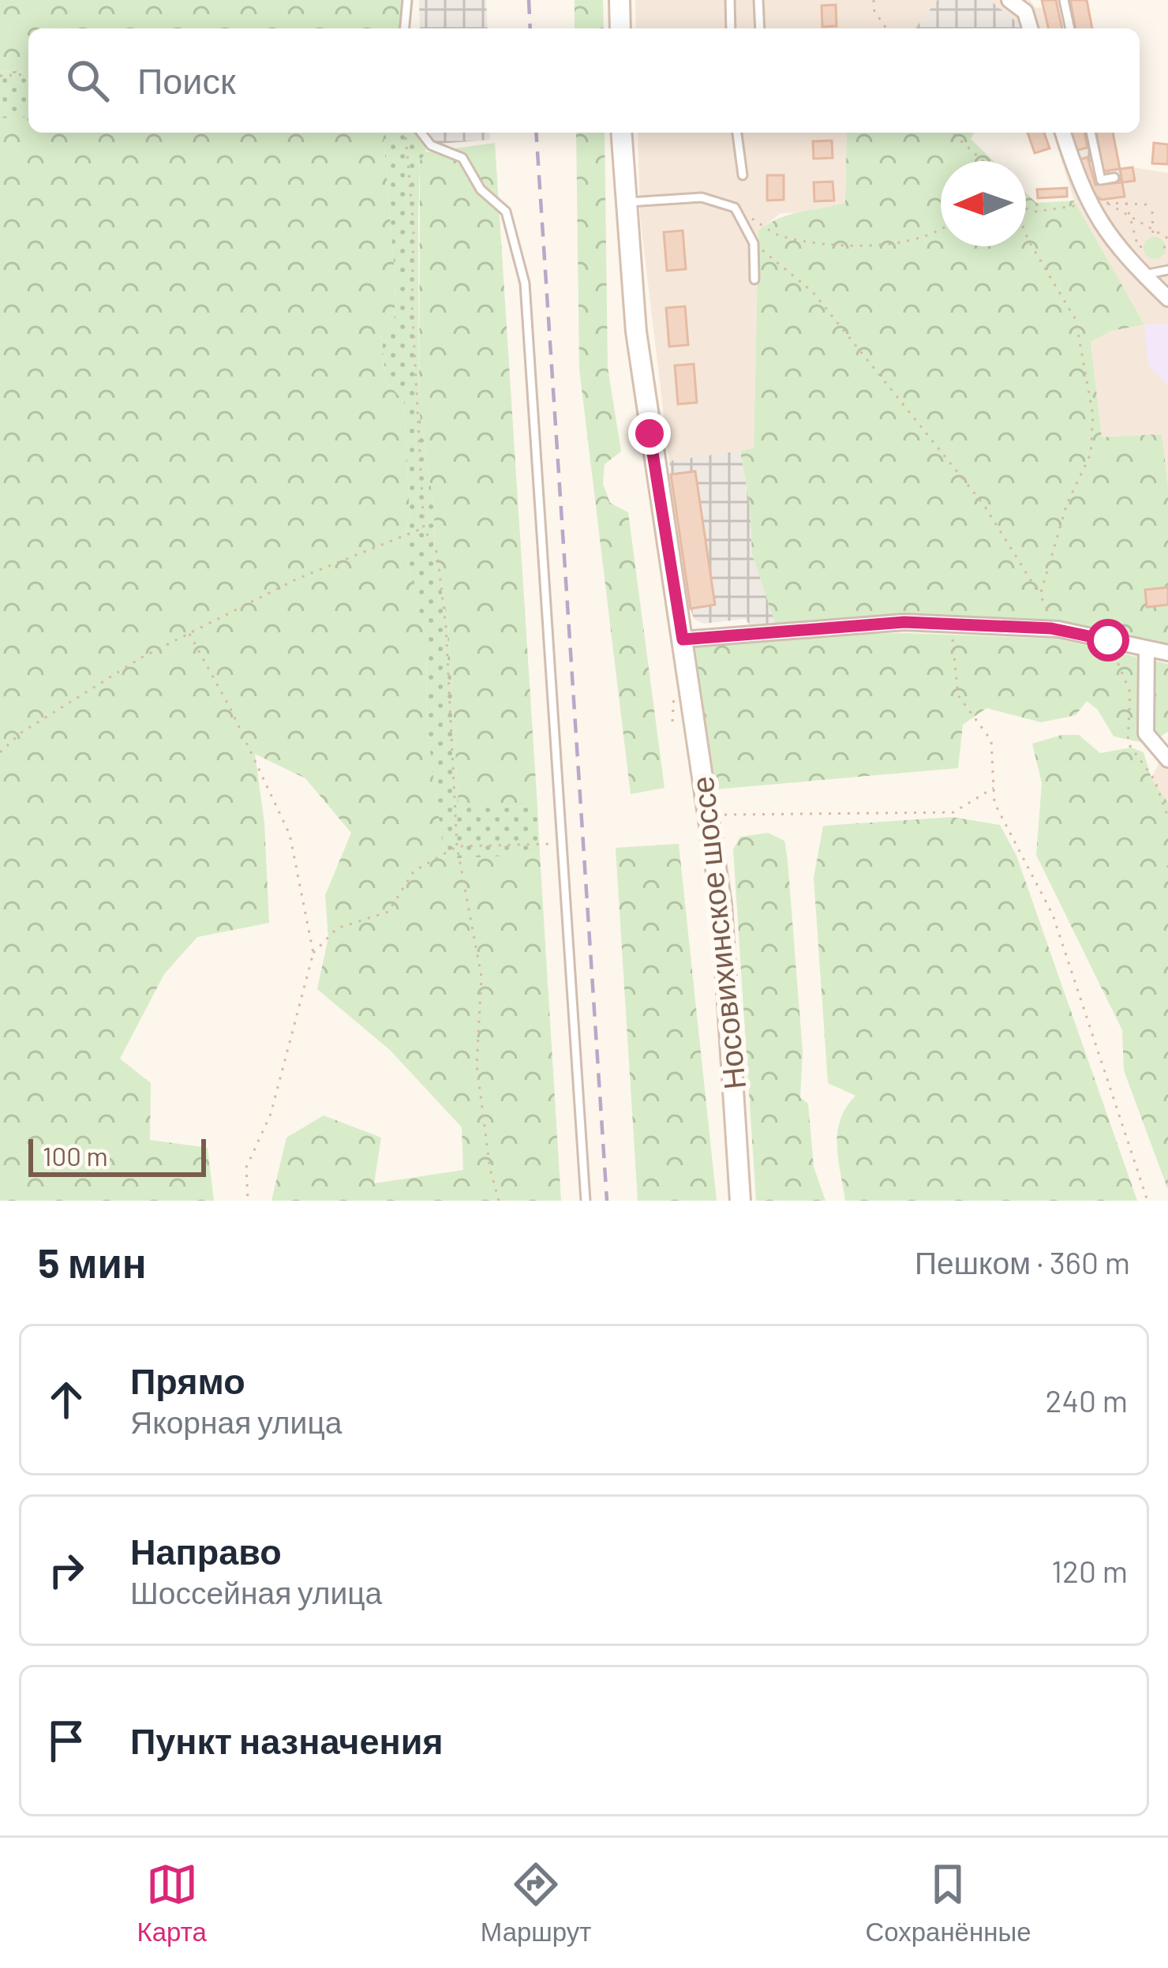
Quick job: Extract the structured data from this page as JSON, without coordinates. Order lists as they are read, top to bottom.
{
  "streets": {
    "main road": ["Носовихинское шоссе"]
  },
  "scale_bar": "100 m",
  "north": "left",
  "page": {
    "search": "Поиск",
    "scale": "100 m",
    "heading": ["5 мин", "Пешком · 360 m"],
    "list": [
      ["Прямо", "Якорная улица", "240 m"],
      ["Направо", "Шоссейная улица", "120 m"],
      "Пункт назначения"
    ],
    "nav": ["Карта", "Маршрут", "Сохранённые"]
  }
}
